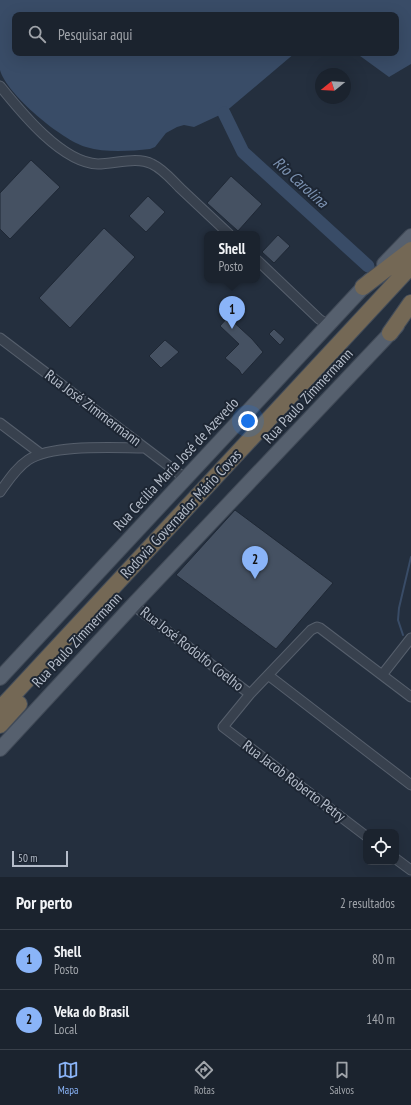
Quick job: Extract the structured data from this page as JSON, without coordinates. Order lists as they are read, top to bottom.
{
  "streets": {
    "highway": ["Rodovia Governador Mário Covas"],
    "main road": ["Rua Paulo Zimmermann", "Rua Cecília Maria José de Azevedo"],
    "street": ["Rua José Zimmermann", "Rua José Rodolfo Coelho", "Rua Jacob Roberto Petry"]
  },
  "crossings": [
    ["Rua Paulo Zimmermann", "Rua José Rodolfo Coelho"],
    ["Rua José Zimmermann", "Rua Cecília Maria José de Azevedo"],
    ["Rua José Rodolfo Coelho", "Rua Jacob Roberto Petry"]
  ],
  "water": ["Rio Carolina"],
  "scale_bar": "50 m",
  "north": "left",
  "page": {
    "search": "Pesquisar aqui",
    "popup": ["Shell", "Posto"],
    "pins": ["1", "2"],
    "scale": "50 m",
    "heading": ["Por perto", "2 resultados"],
    "list": [
      {
        "mark": "1",
        "name": "Shell",
        "note": "Posto",
        "value": "80 m"
      },
      {
        "mark": "2",
        "name": "Veka do Brasil",
        "note": "Local",
        "value": "140 m"
      }
    ],
    "nav": ["Mapa", "Rotas", "Salvos"]
  }
}
